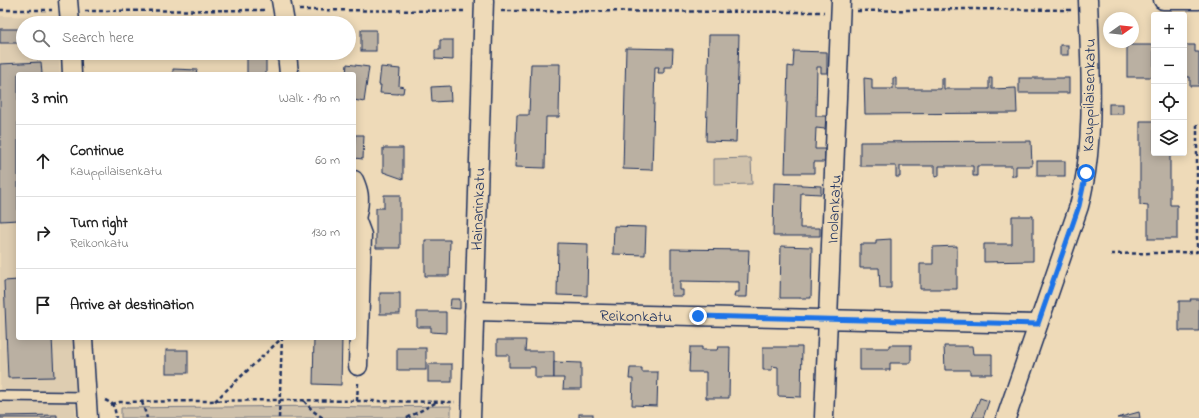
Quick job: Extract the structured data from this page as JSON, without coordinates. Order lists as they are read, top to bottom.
{
  "streets": {
    "street": [
      "Kauppilaisenkatu",
      "Hainarinkatu",
      "Inolankatu",
      "Reikonkatu"
    ]
  },
  "crossings": [
    ["Kauppilaisenkatu", "Reikonkatu"],
    ["Hainarinkatu", "Reikonkatu"],
    ["Inolankatu", "Reikonkatu"]
  ],
  "north": "right",
  "page": {
    "map_buttons": ["+", "−"],
    "search": "Search here",
    "heading": ["3 min", "Walk · 190 m"],
    "list": [
      ["Continue", "Kauppilaisenkatu", "60 m"],
      ["Turn right", "Reikonkatu", "130 m"],
      "Arrive at destination"
    ]
  }
}
